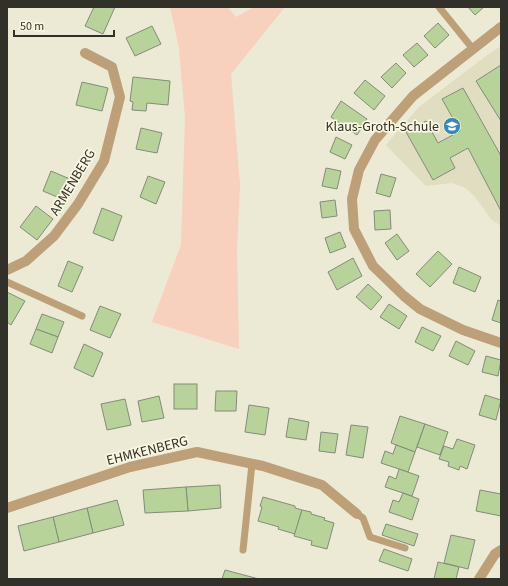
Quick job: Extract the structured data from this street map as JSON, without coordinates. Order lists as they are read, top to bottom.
{
  "streets": {
    "street": ["ARMENBERG", "EHMKENBERG"]
  },
  "places": {
    "school or university": ["Klaus-Groth-Schule"]
  },
  "scale_bar": "50 m"
}
